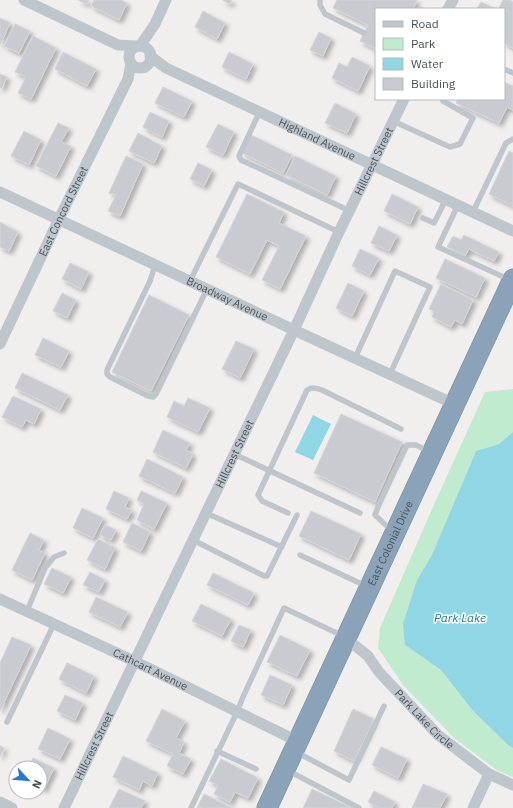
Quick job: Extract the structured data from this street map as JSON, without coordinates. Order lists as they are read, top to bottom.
{
  "streets": {
    "highway": ["East Colonial Drive"],
    "street": [
      "Highland Avenue",
      "Hillcrest Street",
      "East Concord Street",
      "Broadway Avenue",
      "Cathcart Avenue",
      "Park Lake Circle"
    ]
  },
  "crossings": [
    ["Highland Avenue", "Hillcrest Street"],
    ["Highland Avenue", "East Concord Street"],
    ["Hillcrest Street", "Broadway Avenue"],
    ["Hillcrest Street", "Cathcart Avenue"],
    ["East Concord Street", "Broadway Avenue"],
    ["Broadway Avenue", "East Colonial Drive"],
    ["East Colonial Drive", "Cathcart Avenue"],
    ["East Colonial Drive", "Park Lake Circle"]
  ],
  "water": ["Park Lake"],
  "legend": [
    "Road",
    "Park",
    "Water",
    "Building"
  ],
  "north": "bottom right"
}
